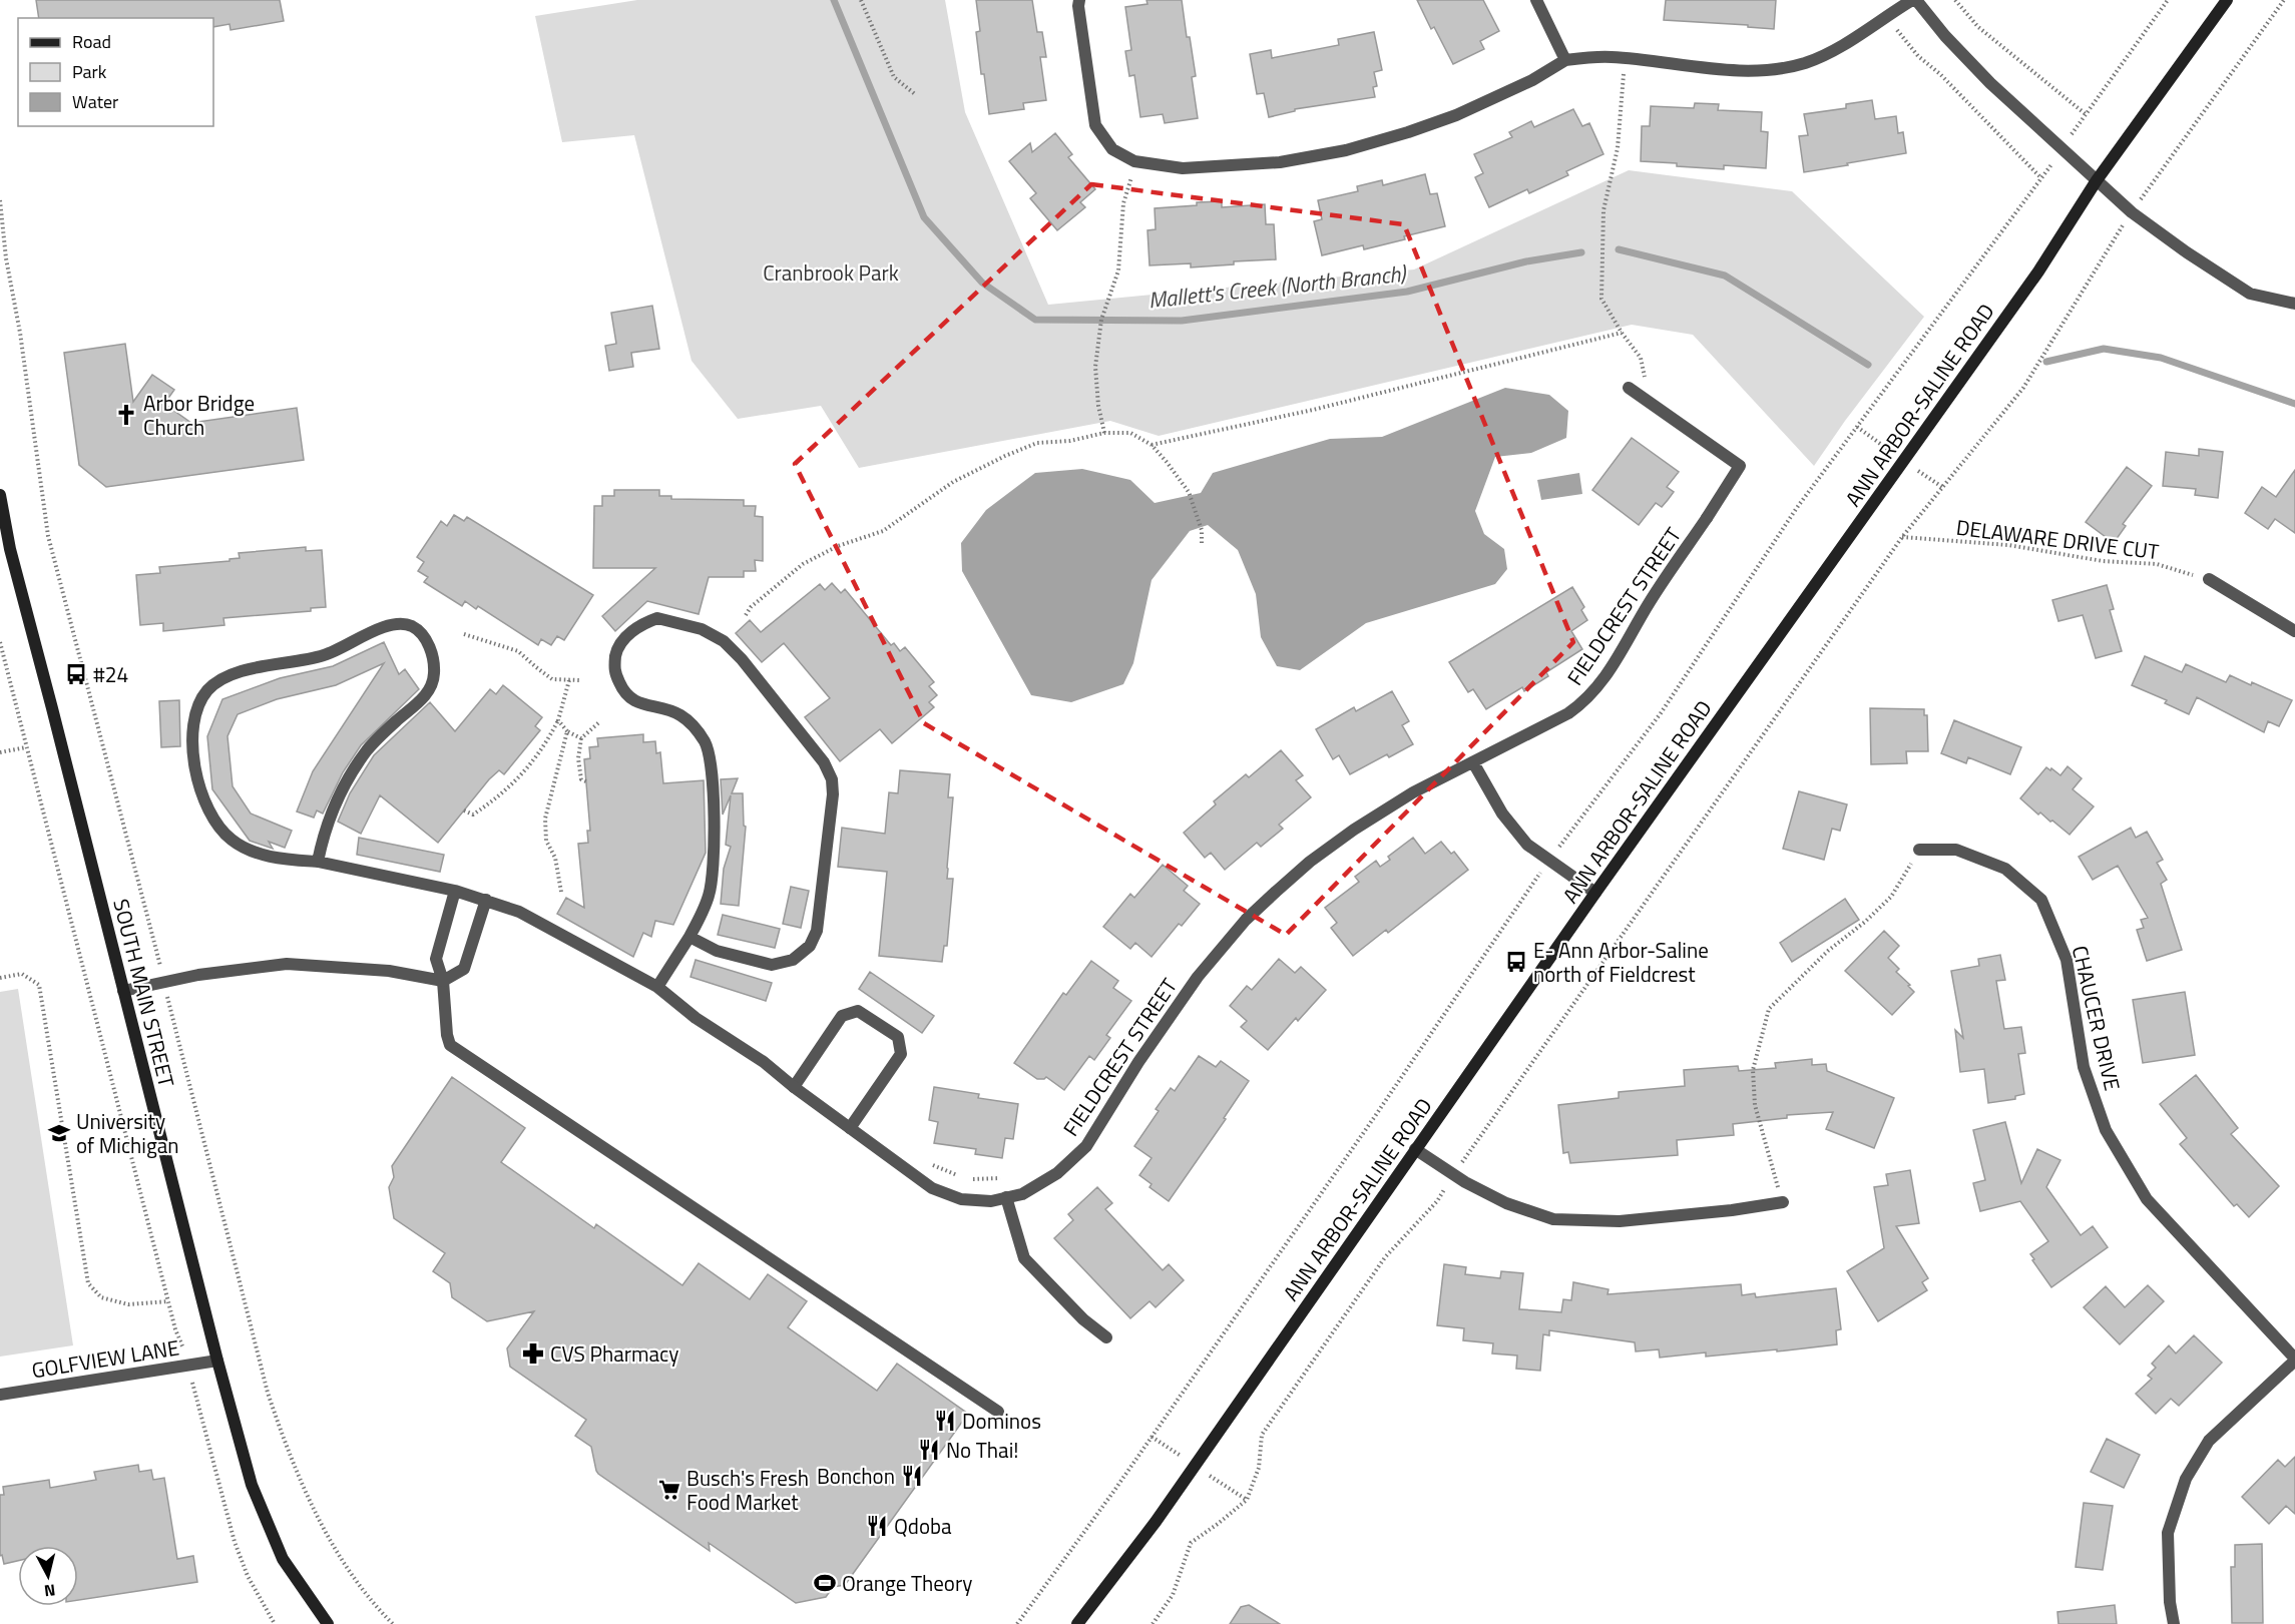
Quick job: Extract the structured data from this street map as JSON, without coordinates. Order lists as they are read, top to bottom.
{
  "streets": {
    "main road": ["ANN ARBOR-SALINE ROAD", "SOUTH MAIN STREET"],
    "street": ["FIELDCREST STREET", "CHAUCER DRIVE", "GOLFVIEW LANE"],
    "path": ["DELAWARE DRIVE CUT"]
  },
  "crossings": [
    ["SOUTH MAIN STREET", "GOLFVIEW LANE"]
  ],
  "water": ["Mallett's Creek (North Branch)"],
  "parks": ["Cranbrook Park"],
  "places": {
    "church": ["Arbor Bridge Church"],
    "bus stop": ["#24", "E- Ann Arbor-Saline north of Fieldcrest"],
    "school or university": ["University of Michigan"],
    "pharmacy": ["CVS Pharmacy"],
    "restaurant": [
      "Dominos",
      "No Thai!",
      "Bonchon",
      "Qdoba"
    ],
    "supermarket": ["Busch's Fresh Food Market"],
    "sports": ["Orange Theory"]
  },
  "legend": ["Road", "Park", "Water"],
  "north": "bottom"
}
